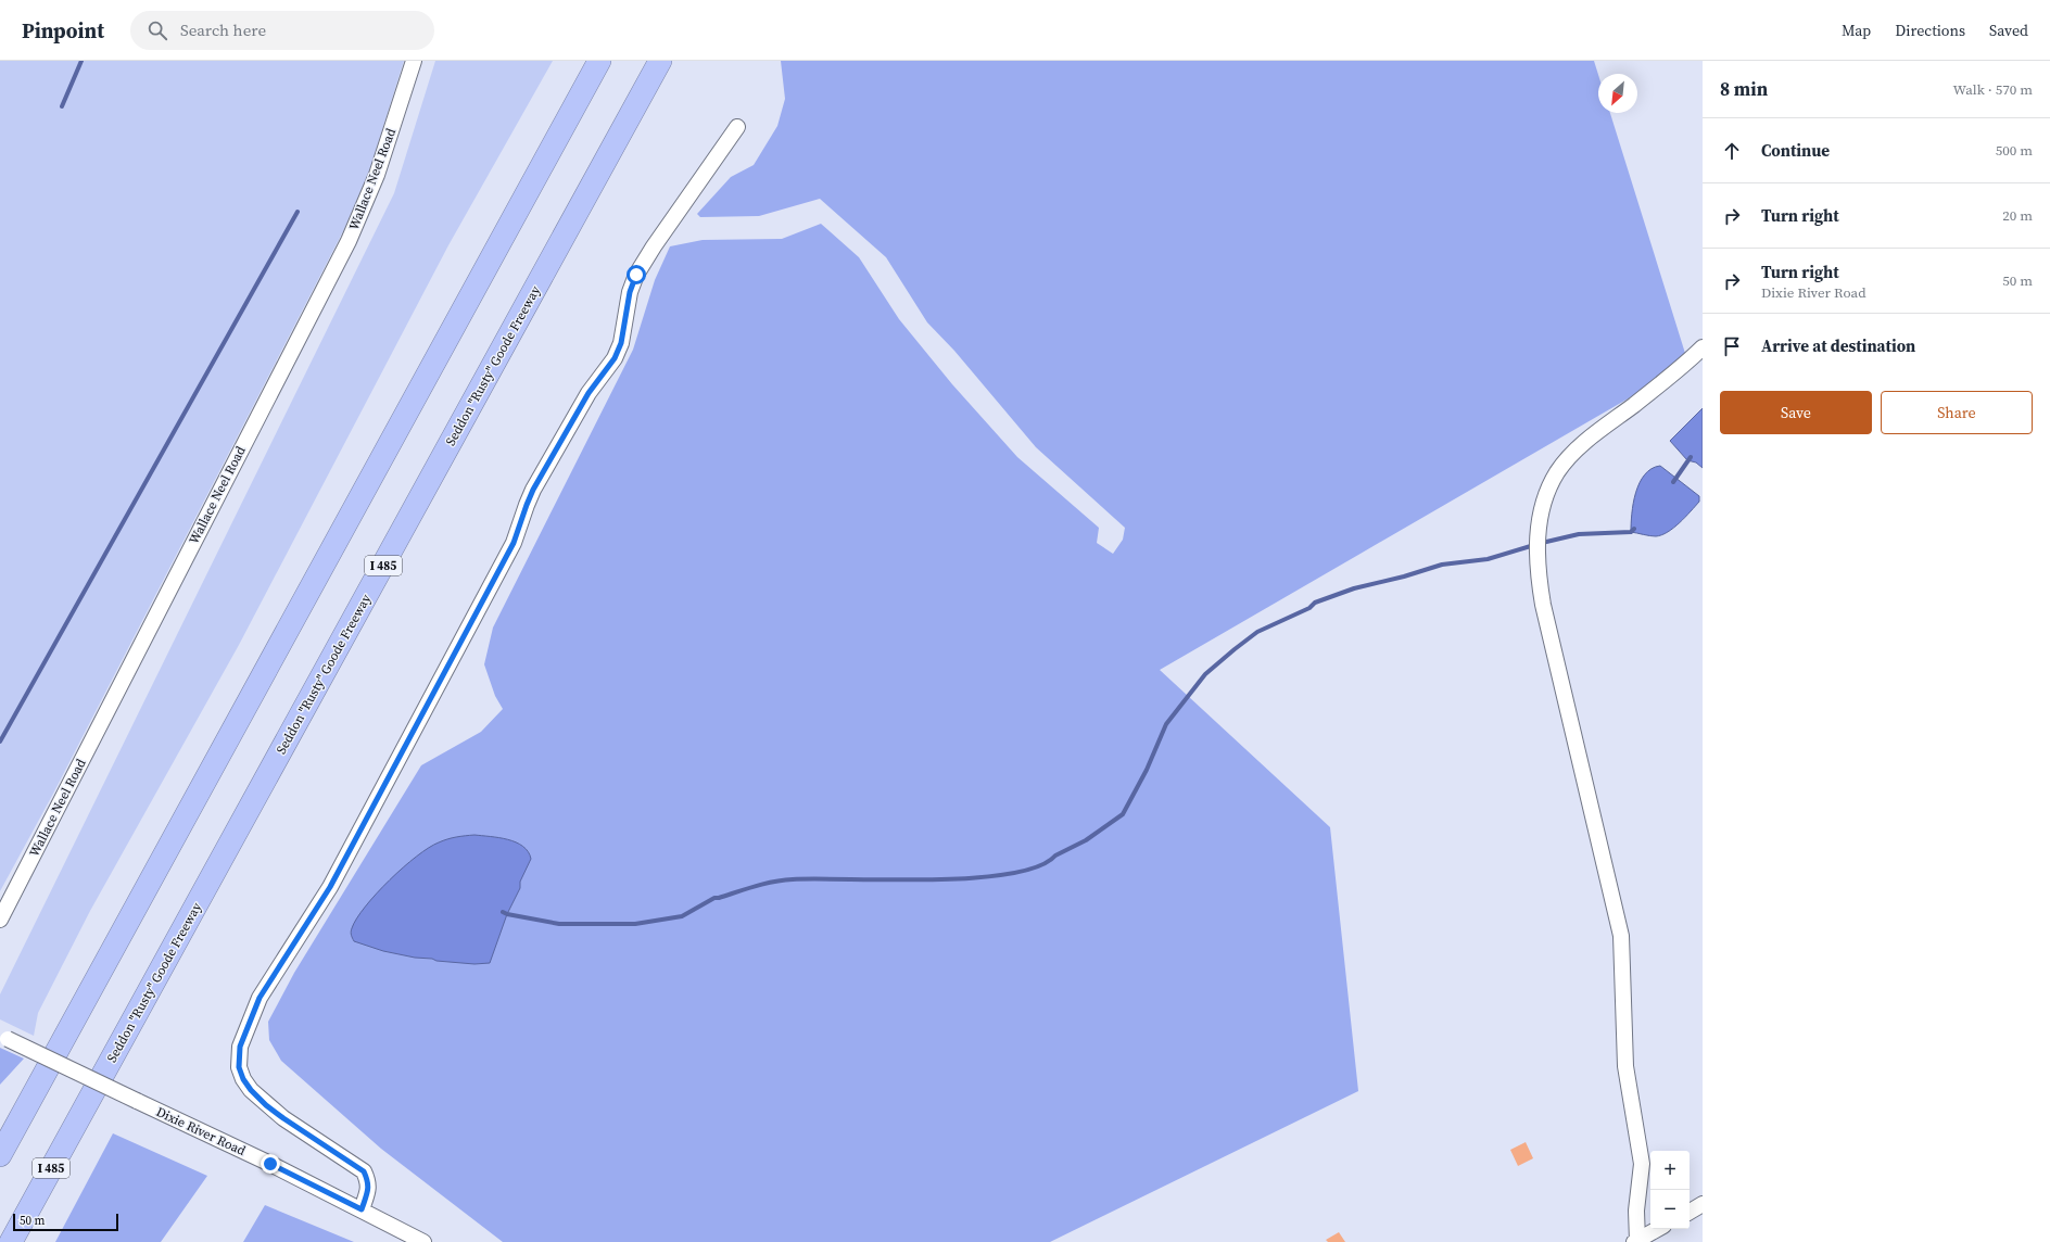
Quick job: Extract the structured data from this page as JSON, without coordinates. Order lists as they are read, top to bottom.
{
  "streets": {
    "highway": ["Seddon \"Rusty\" Goode Freeway", "I 485"],
    "street": ["Wallace Neel Road", "Dixie River Road"]
  },
  "scale_bar": "50 m",
  "north": "bottom left",
  "page": {
    "header": "Pinpoint",
    "search": "Search here",
    "nav": ["Map", "Directions", "Saved"],
    "heading": ["8 min", "Walk · 570 m"],
    "list": [
      ["Continue", "500 m"],
      ["Turn right", "20 m"],
      ["Turn right", "Dixie River Road", "50 m"],
      "Arrive at destination"
    ],
    "buttons": ["Save", "Share"],
    "map_buttons": ["+", "−"],
    "scale": "50 m"
  }
}
